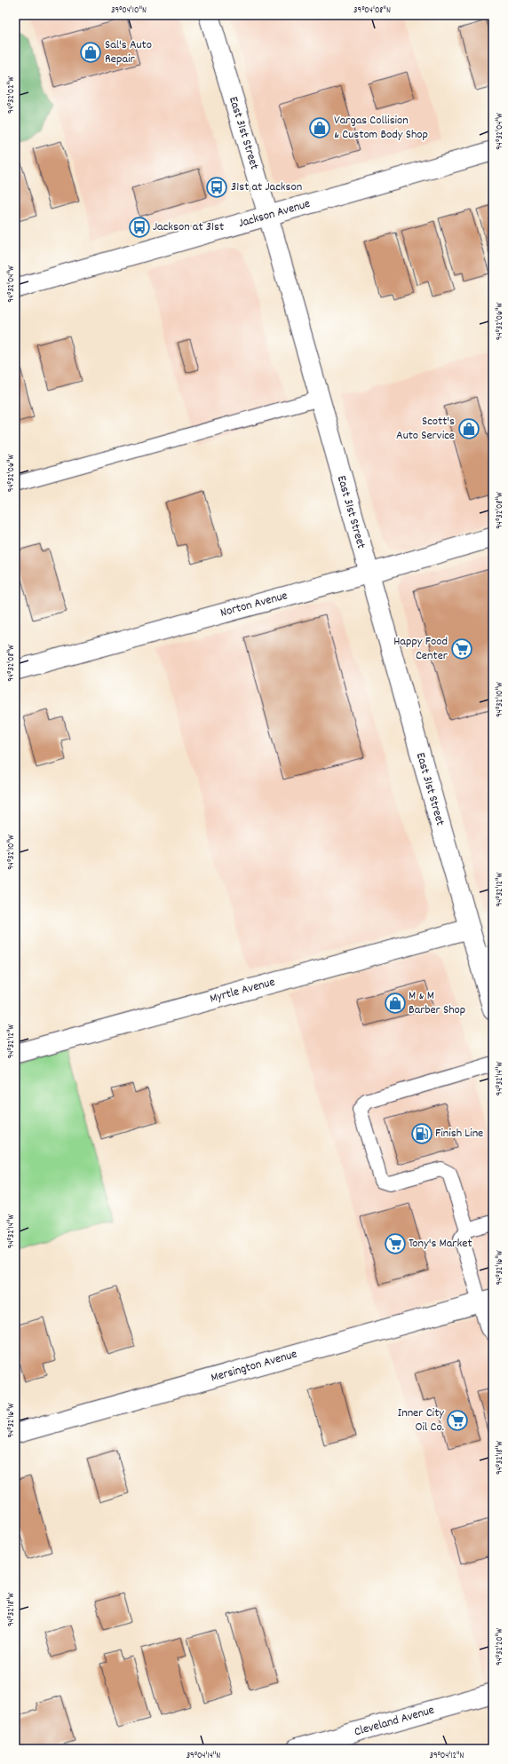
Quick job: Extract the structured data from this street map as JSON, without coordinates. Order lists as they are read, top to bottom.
{
  "streets": {
    "street": [
      "East 31st Street",
      "Jackson Avenue",
      "Norton Avenue",
      "Myrtle Avenue",
      "Mersington Avenue",
      "Cleveland Avenue"
    ]
  },
  "crossings": [
    ["East 31st Street", "Jackson Avenue"],
    ["East 31st Street", "Norton Avenue"],
    ["East 31st Street", "Myrtle Avenue"]
  ],
  "places": {
    "shop": [
      "Sal's Auto Repair",
      "Vargas Collision & Custom Body Shop",
      "Scott's Auto Service",
      "M & M Barber Shop"
    ],
    "bus stop": ["31st at Jackson", "Jackson at 31st"],
    "supermarket": ["Happy Food Center", "Tony's Market", "Inner City Oil Co."],
    "fuel station": ["Finish Line"]
  },
  "coordinates": [
    "39°04'10\"N",
    "39°04'08\"N",
    "94°32'02\"W",
    "94°32'04\"W",
    "94°32'06\"W",
    "94°32'08\"W",
    "94°32'10\"W",
    "94°32'12\"W",
    "94°32'14\"W",
    "94°32'16\"W",
    "94°32'18\"W",
    "94°32'20\"W",
    "39°04'14\"N",
    "39°04'12\"N"
  ]
}
